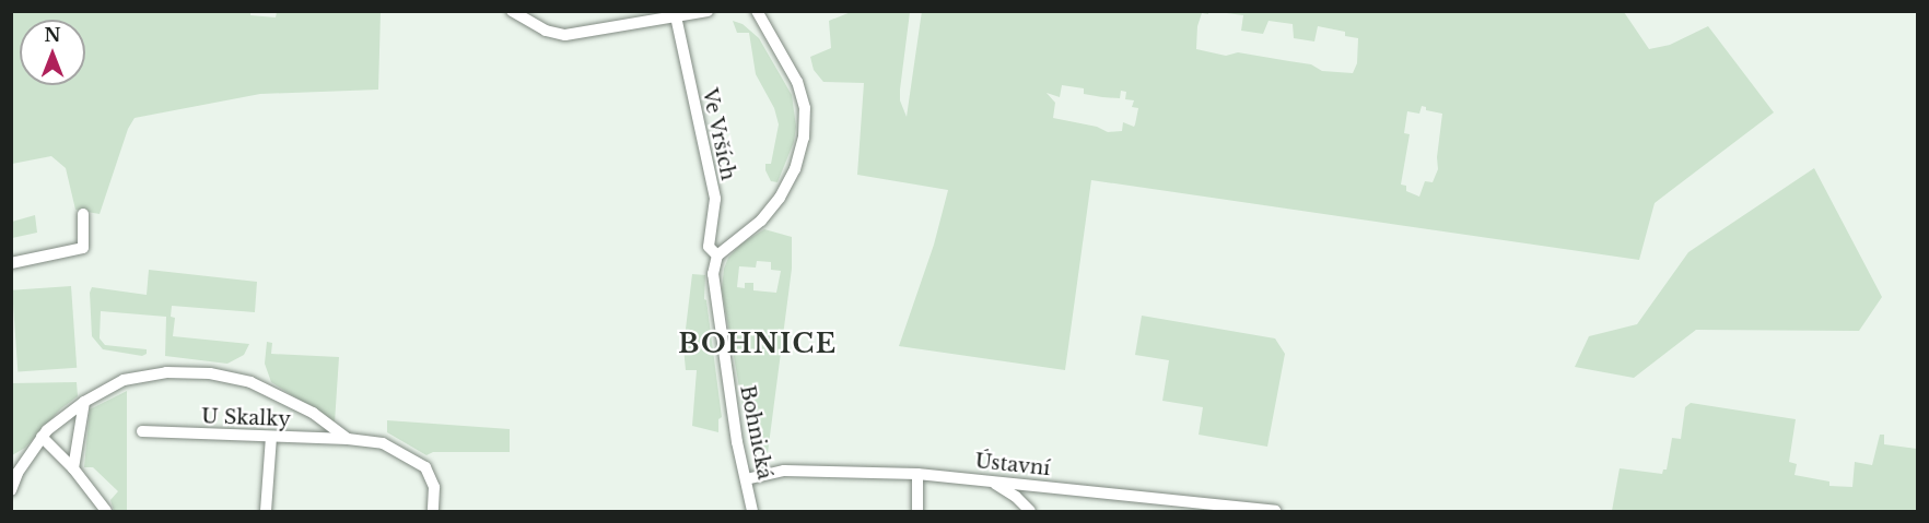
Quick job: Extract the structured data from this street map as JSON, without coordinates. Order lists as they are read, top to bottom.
{
  "streets": {
    "street": [
      "Ve Vrších",
      "U Skalky",
      "Bohnická",
      "Ústavní"
    ]
  },
  "crossings": [
    ["Ve Vrších", "Bohnická"],
    ["Bohnická", "Ústavní"]
  ],
  "districts": ["BOHNICE"],
  "north": "top"
}
